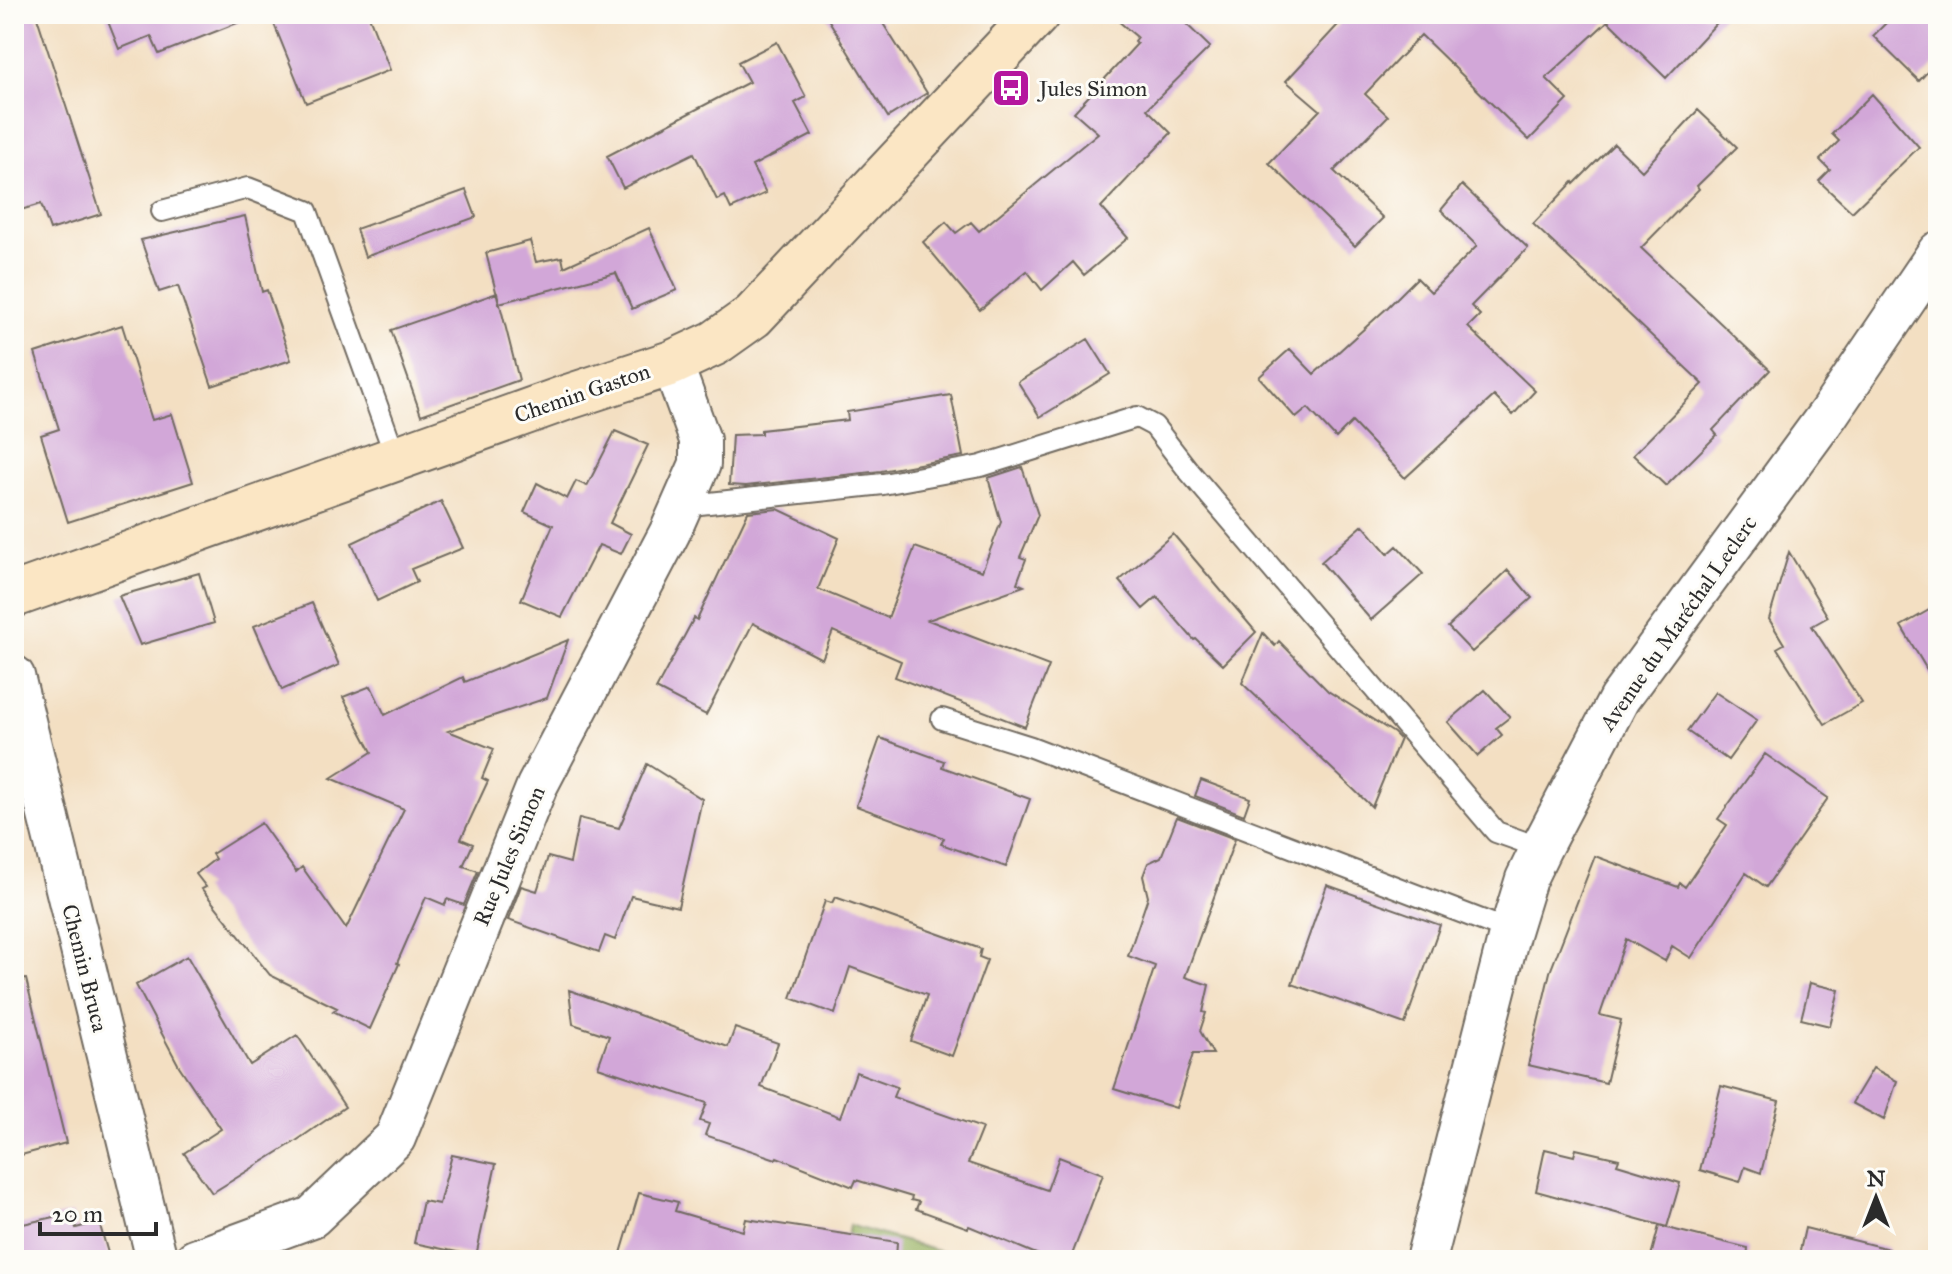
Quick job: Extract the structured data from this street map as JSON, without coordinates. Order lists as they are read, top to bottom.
{
  "streets": {
    "street": [
      "Chemin Gaston",
      "Avenue du Maréchal Leclerc",
      "Rue Jules Simon",
      "Chemin Bruca"
    ]
  },
  "crossings": [
    ["Chemin Gaston", "Rue Jules Simon"]
  ],
  "places": {
    "bus stop": ["Jules Simon"]
  },
  "scale_bar": "20 m",
  "north": "top"
}
